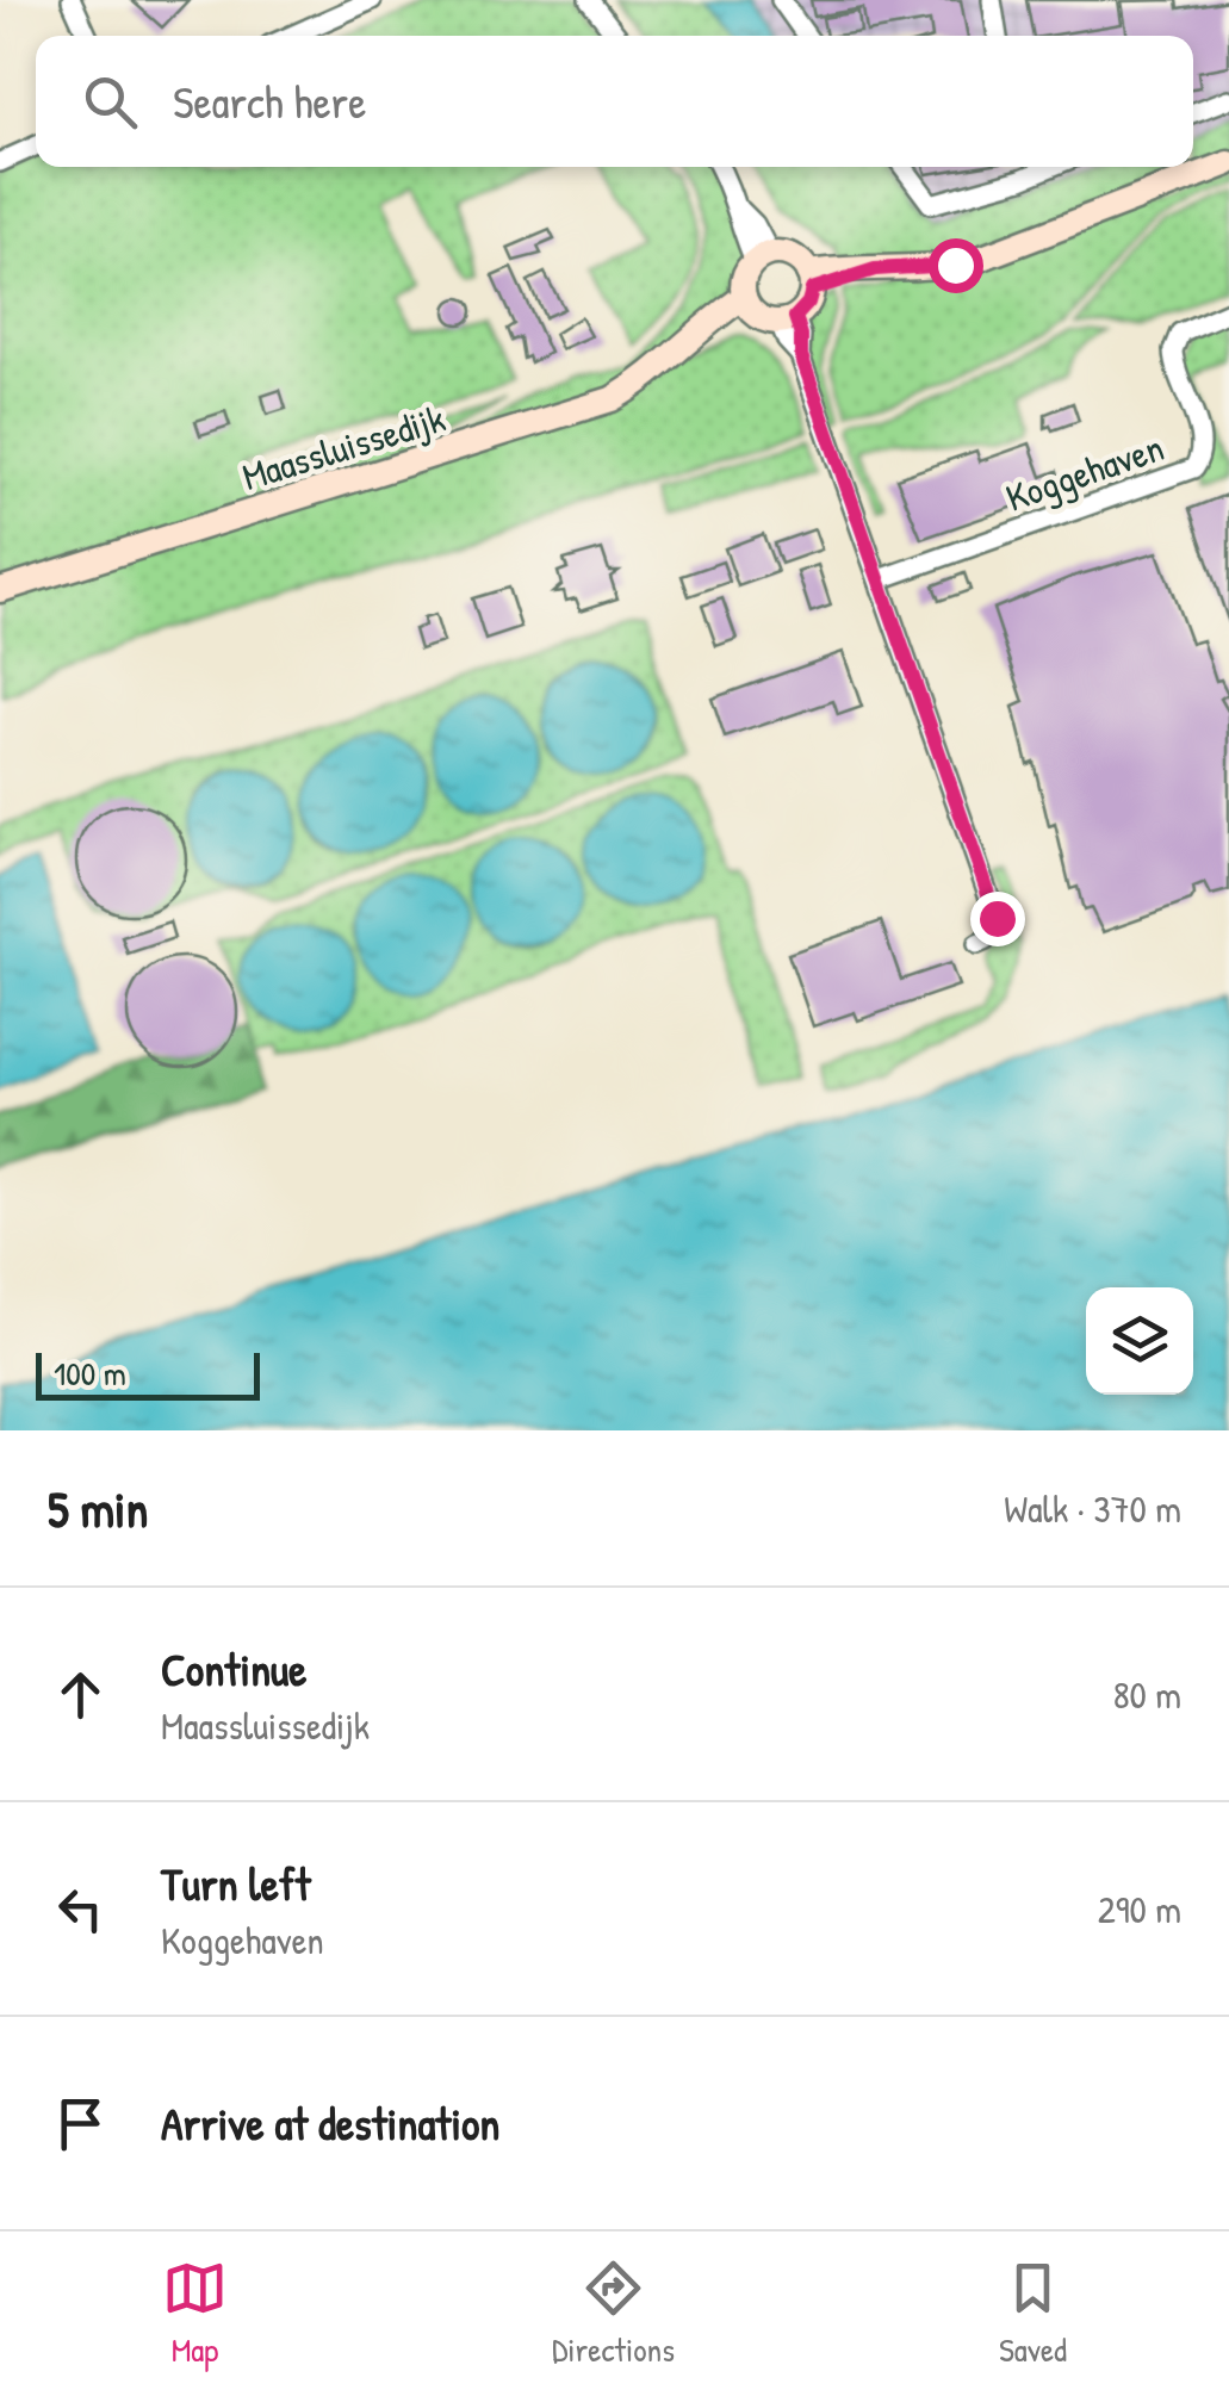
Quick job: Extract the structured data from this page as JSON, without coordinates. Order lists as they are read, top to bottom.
{
  "streets": {
    "street": ["Maassluissedijk", "Koggehaven"]
  },
  "scale_bar": "100 m",
  "page": {
    "search": "Search here",
    "scale": "100 m",
    "heading": ["5 min", "Walk · 370 m"],
    "list": [
      ["Continue", "Maassluissedijk", "80 m"],
      ["Turn left", "Koggehaven", "290 m"],
      "Arrive at destination"
    ],
    "nav": ["Map", "Directions", "Saved"]
  }
}
